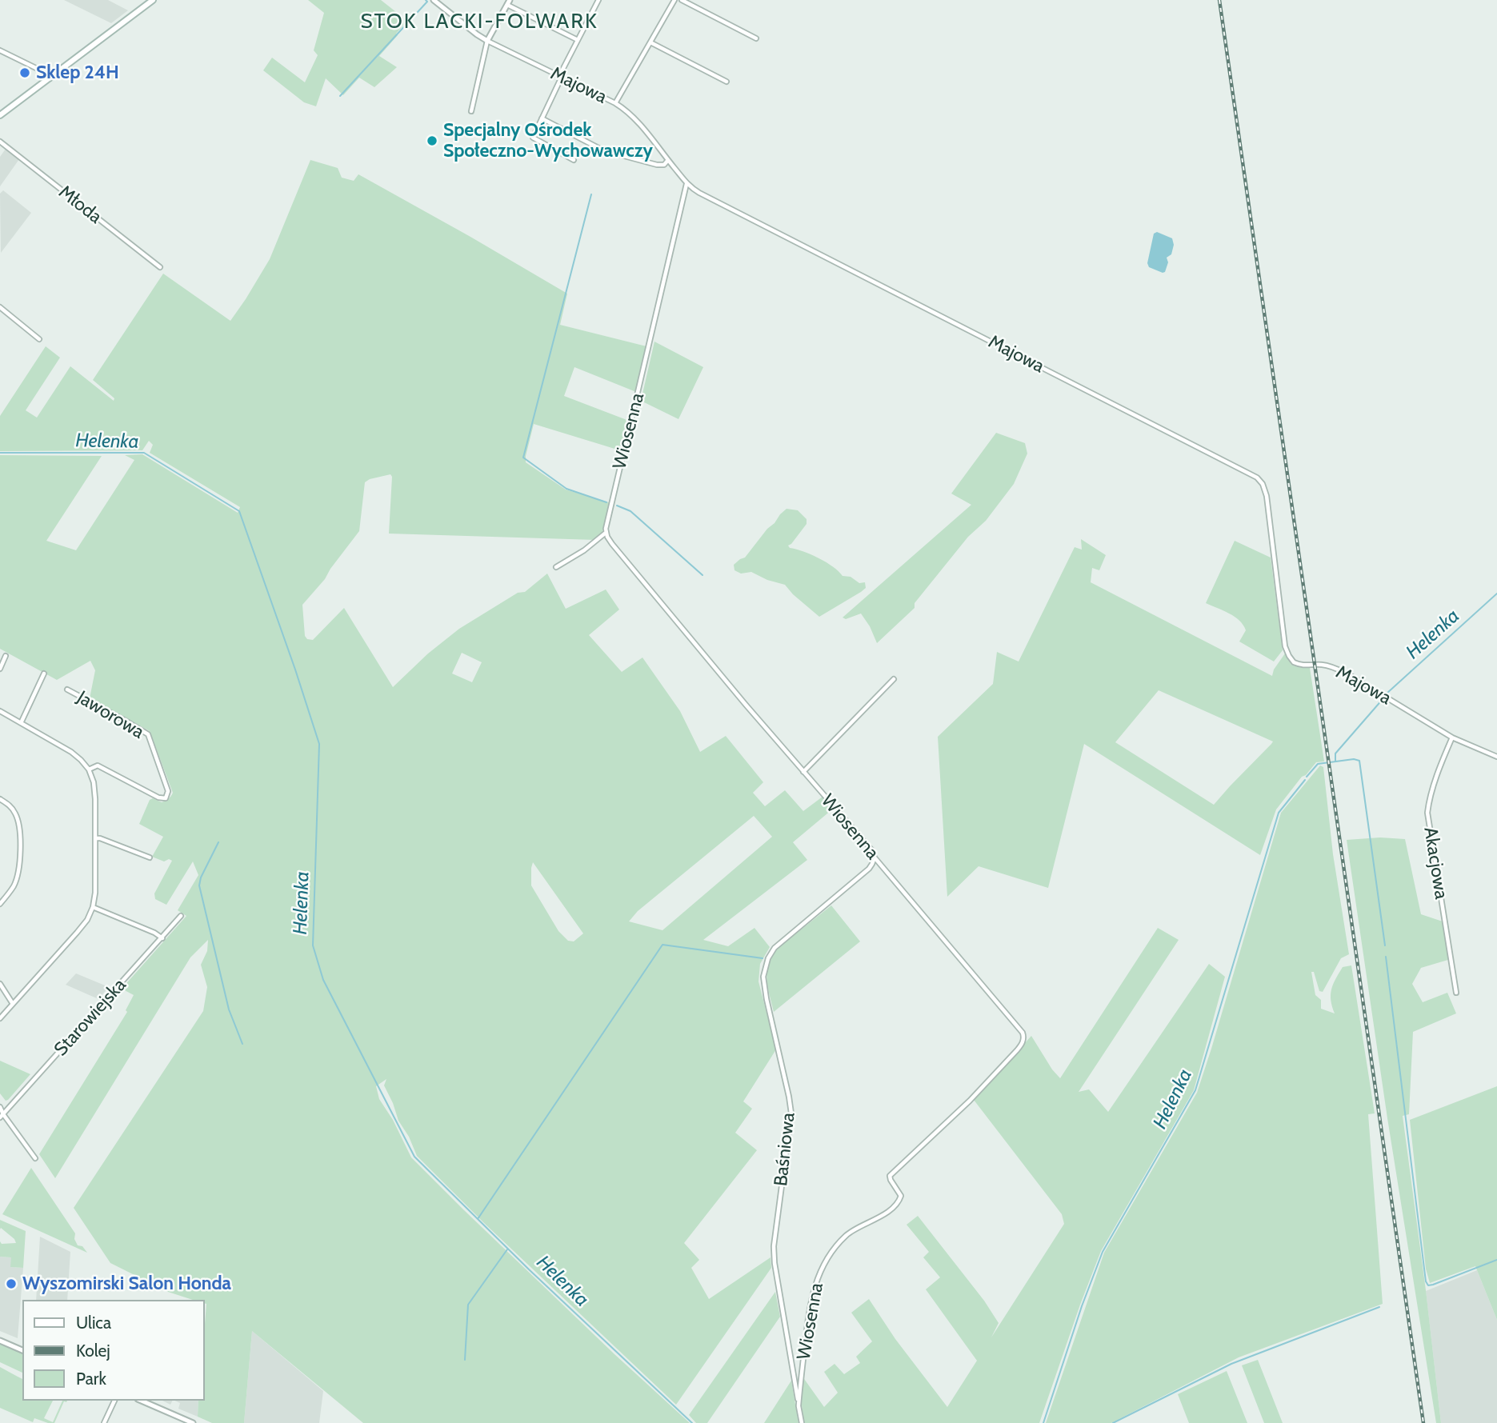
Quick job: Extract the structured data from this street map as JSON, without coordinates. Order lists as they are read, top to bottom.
{
  "streets": {
    "street": [
      "Majowa",
      "Młoda",
      "Wiosenna",
      "Jaworowa",
      "Akacjowa",
      "Starowiejska",
      "Baśniowa"
    ]
  },
  "crossings": [
    ["Majowa", "Wiosenna"],
    ["Majowa", "Akacjowa"],
    ["Wiosenna", "Baśniowa"]
  ],
  "districts": ["STOK LACKI-FOLWARK"],
  "water": ["Helenka"],
  "places": ["Sklep 24H", "Specjalny Ośrodek Społeczno-Wychowawczy", "Wyszomirski Salon Honda"],
  "legend": ["Ulica", "Kolej", "Park"]
}
